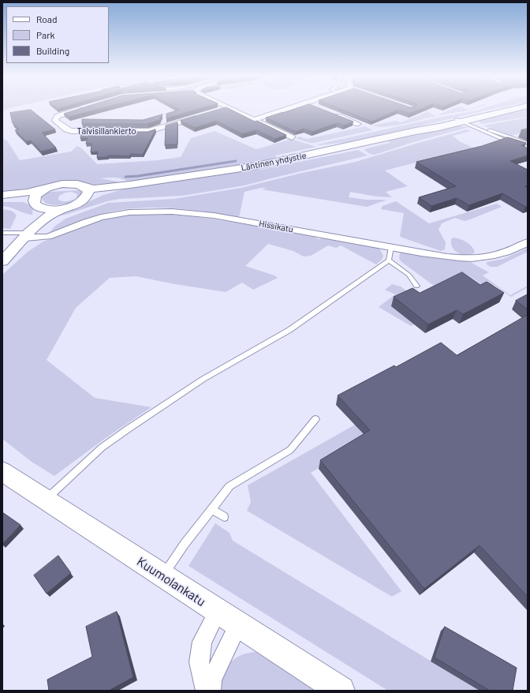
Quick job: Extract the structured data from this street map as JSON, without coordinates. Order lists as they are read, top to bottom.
{
  "streets": {
    "main road": ["Läntinen yhdystie", "Kuumolankatu"],
    "street": ["Talvisillankierto", "Hissikatu"]
  },
  "legend": ["Road", "Park", "Building"]
}
